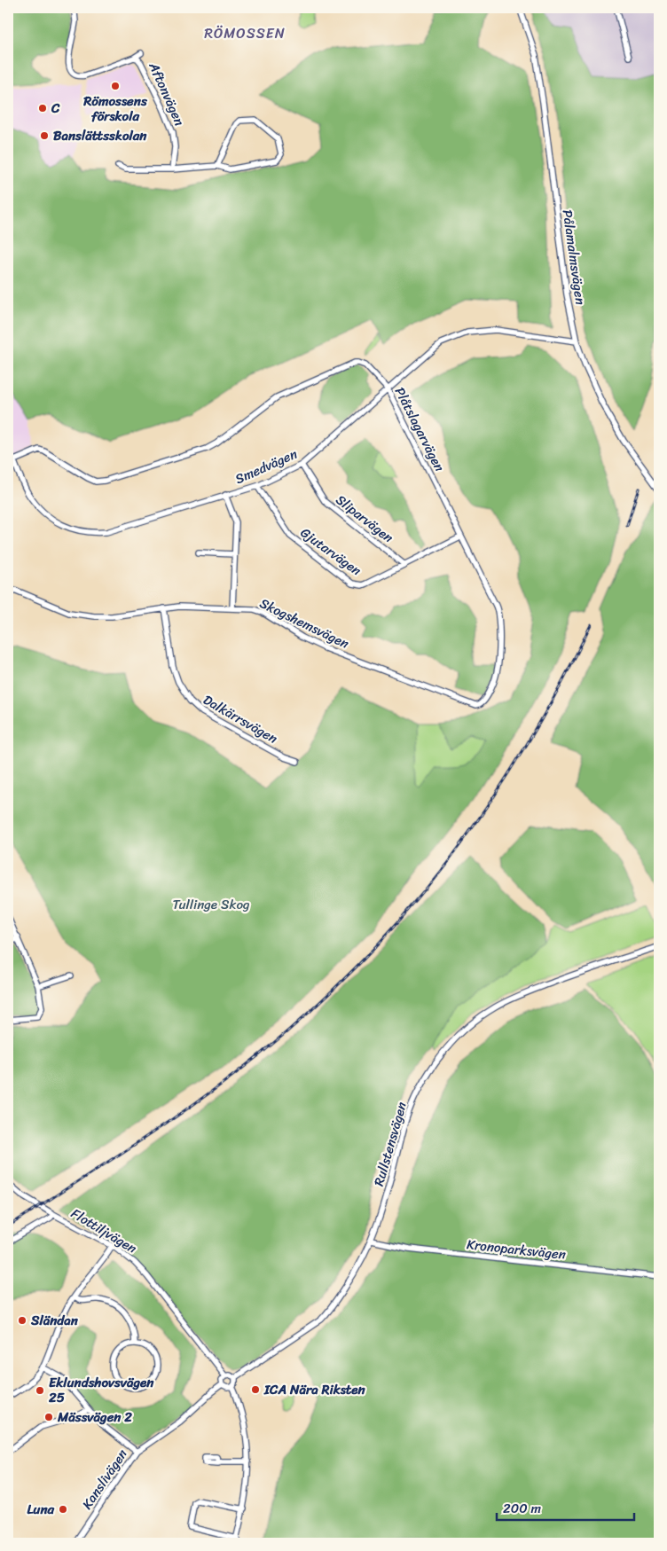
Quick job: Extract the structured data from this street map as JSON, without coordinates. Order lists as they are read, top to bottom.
{
  "streets": {
    "street": [
      "Aftonvägen",
      "Pålamalmsvägen",
      "Plåtslagarvägen",
      "Smedvägen",
      "Sliparvägen",
      "Gjutarvägen",
      "Skogshemsvägen",
      "Dalkärrsvägen",
      "Rullstensvägen",
      "Flottiljvägen",
      "Kronoparksvägen",
      "Kanslivägen"
    ]
  },
  "crossings": [
    ["Pålamalmsvägen", "Smedvägen"],
    ["Plåtslagarvägen", "Smedvägen"],
    ["Plåtslagarvägen", "Gjutarvägen"],
    ["Plåtslagarvägen", "Skogshemsvägen"],
    ["Smedvägen", "Sliparvägen"],
    ["Smedvägen", "Gjutarvägen"],
    ["Sliparvägen", "Gjutarvägen"],
    ["Skogshemsvägen", "Dalkärrsvägen"],
    ["Rullstensvägen", "Flottiljvägen"],
    ["Rullstensvägen", "Kronoparksvägen"],
    ["Rullstensvägen", "Kanslivägen"],
    ["Flottiljvägen", "Kanslivägen"]
  ],
  "districts": ["RÖMOSSEN"],
  "parks": ["Tullinge Skog"],
  "places": [
    "Römossens förskola",
    "C",
    "Banslättsskolan",
    "Sländan",
    "ICA Nära Riksten",
    "Eklundshovsvägen 25",
    "Mässvägen 2",
    "Luna"
  ],
  "scale_bar": "200 m"
}
